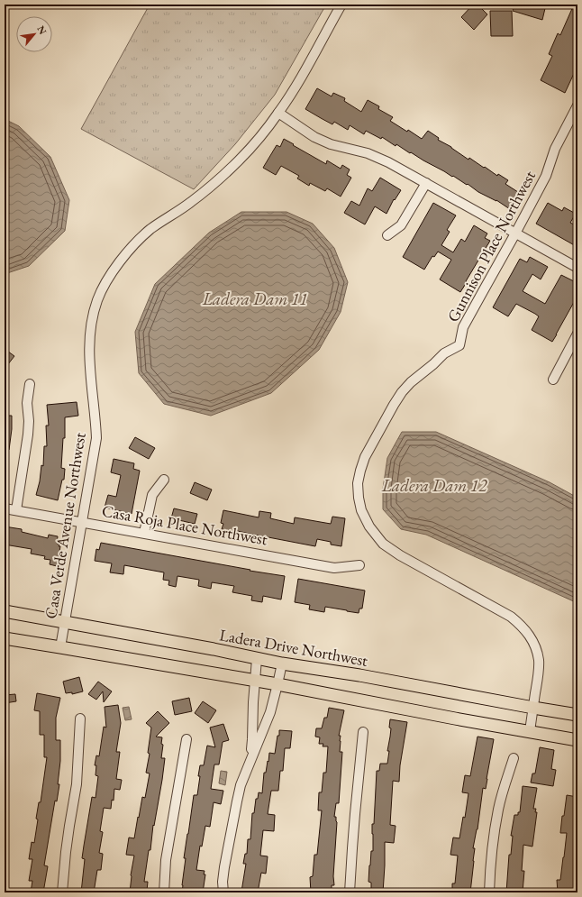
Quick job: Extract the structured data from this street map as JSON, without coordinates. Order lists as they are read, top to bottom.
{
  "streets": {
    "main road": ["Ladera Drive Northwest"],
    "street": ["Gunnison Place Northwest", "Casa Roja Place Northwest", "Casa Verde Avenue Northwest"]
  },
  "crossings": [
    ["Gunnison Place Northwest", "Ladera Drive Northwest"],
    ["Casa Roja Place Northwest", "Casa Verde Avenue Northwest"],
    ["Casa Verde Avenue Northwest", "Ladera Drive Northwest"]
  ],
  "water": ["Ladera Dam 11", "Ladera Dam 12"],
  "north": "top right"
}
